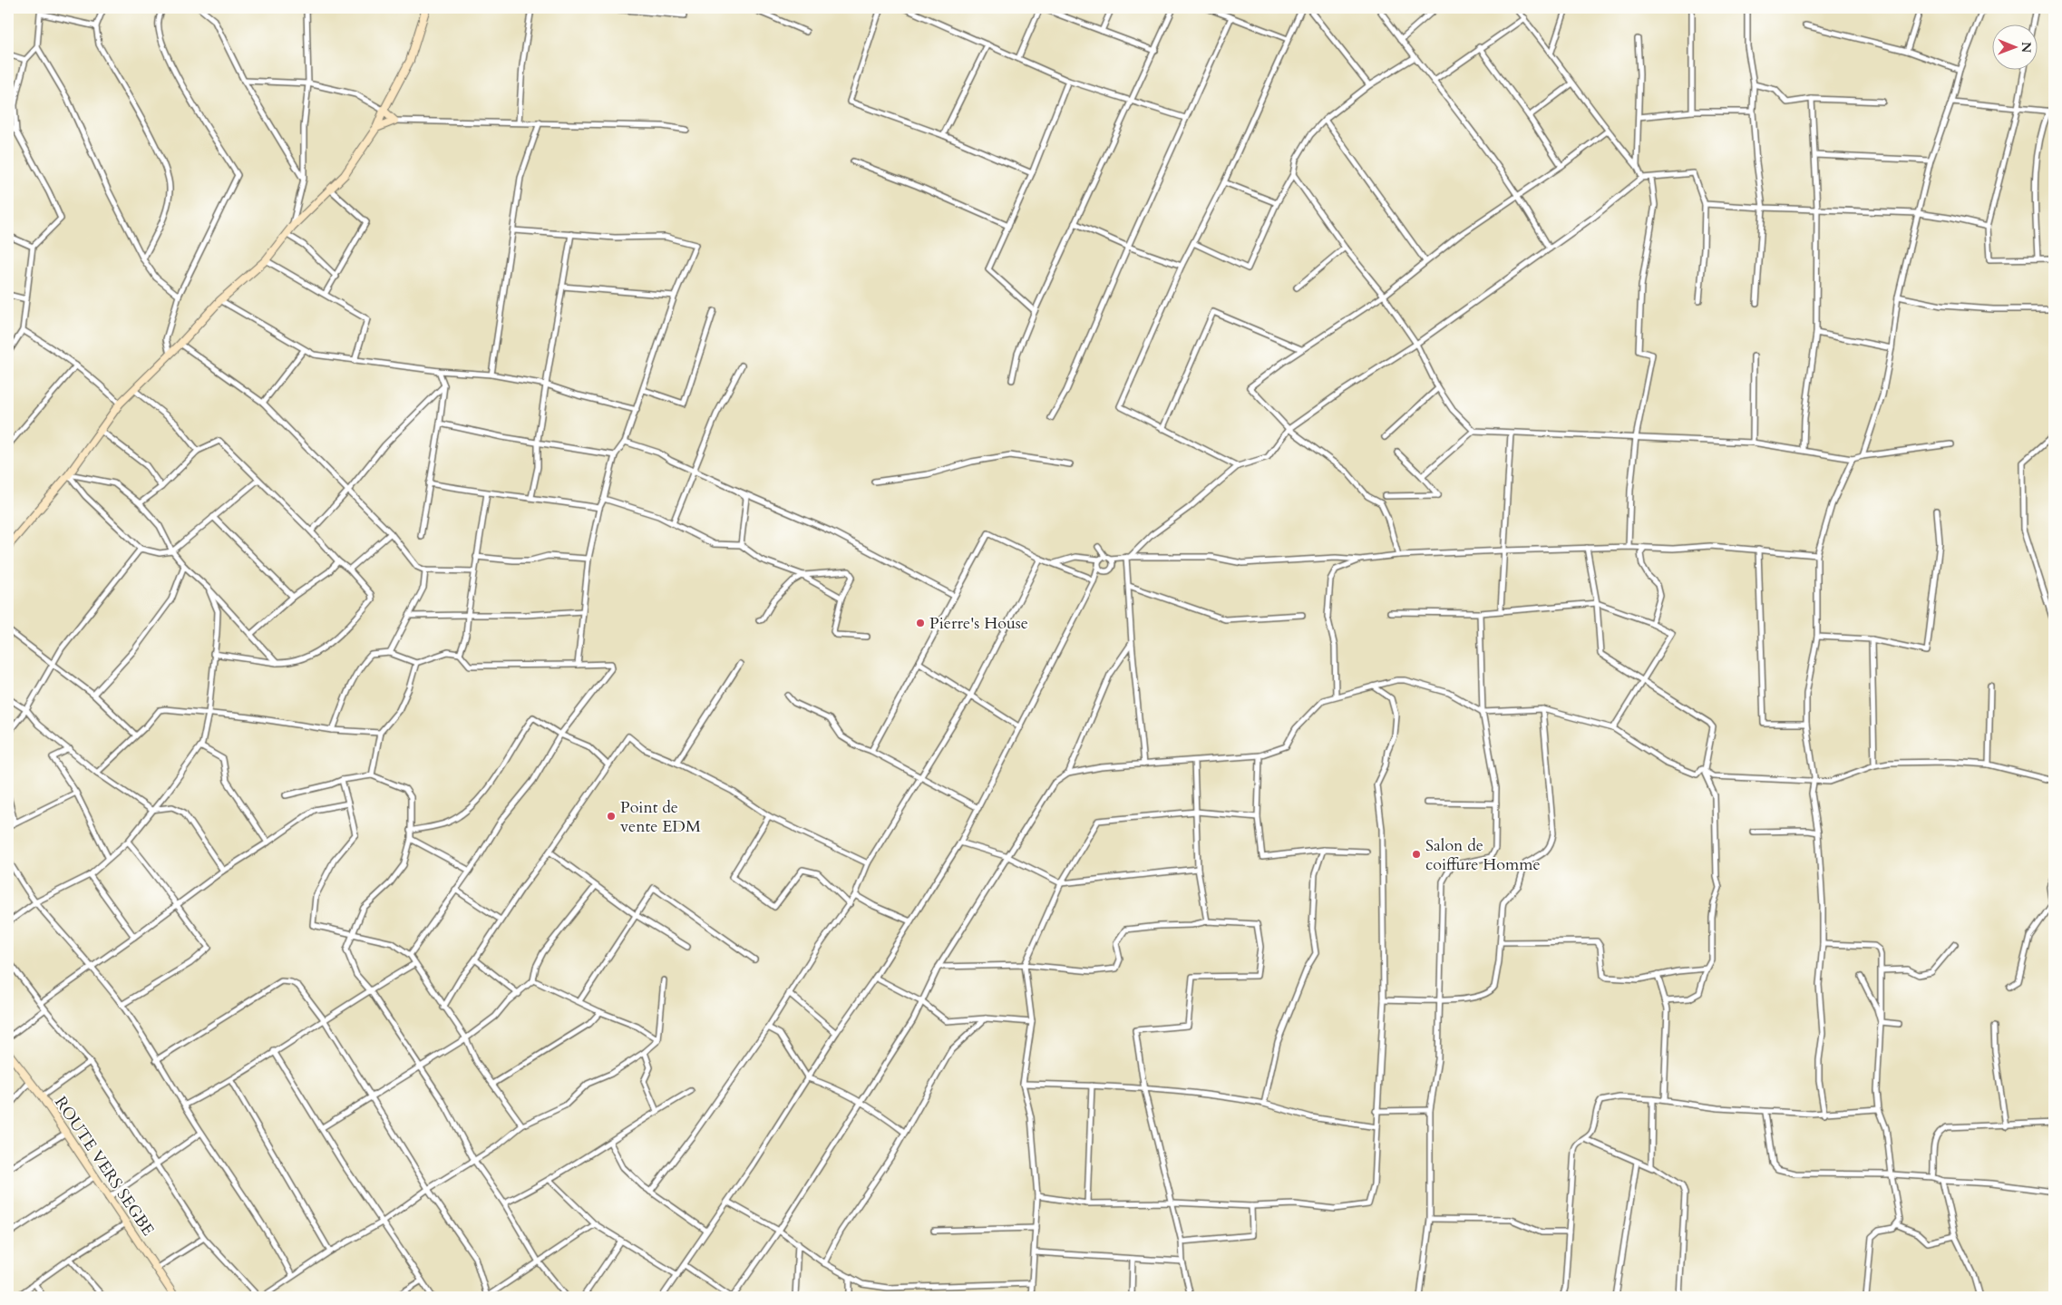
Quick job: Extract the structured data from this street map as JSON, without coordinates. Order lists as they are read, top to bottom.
{
  "streets": {
    "street": ["ROUTE VERS SEGBE"]
  },
  "places": ["Pierre's House", "Point de vente EDM", "Salon de coiffure Homme"],
  "north": "right"
}
